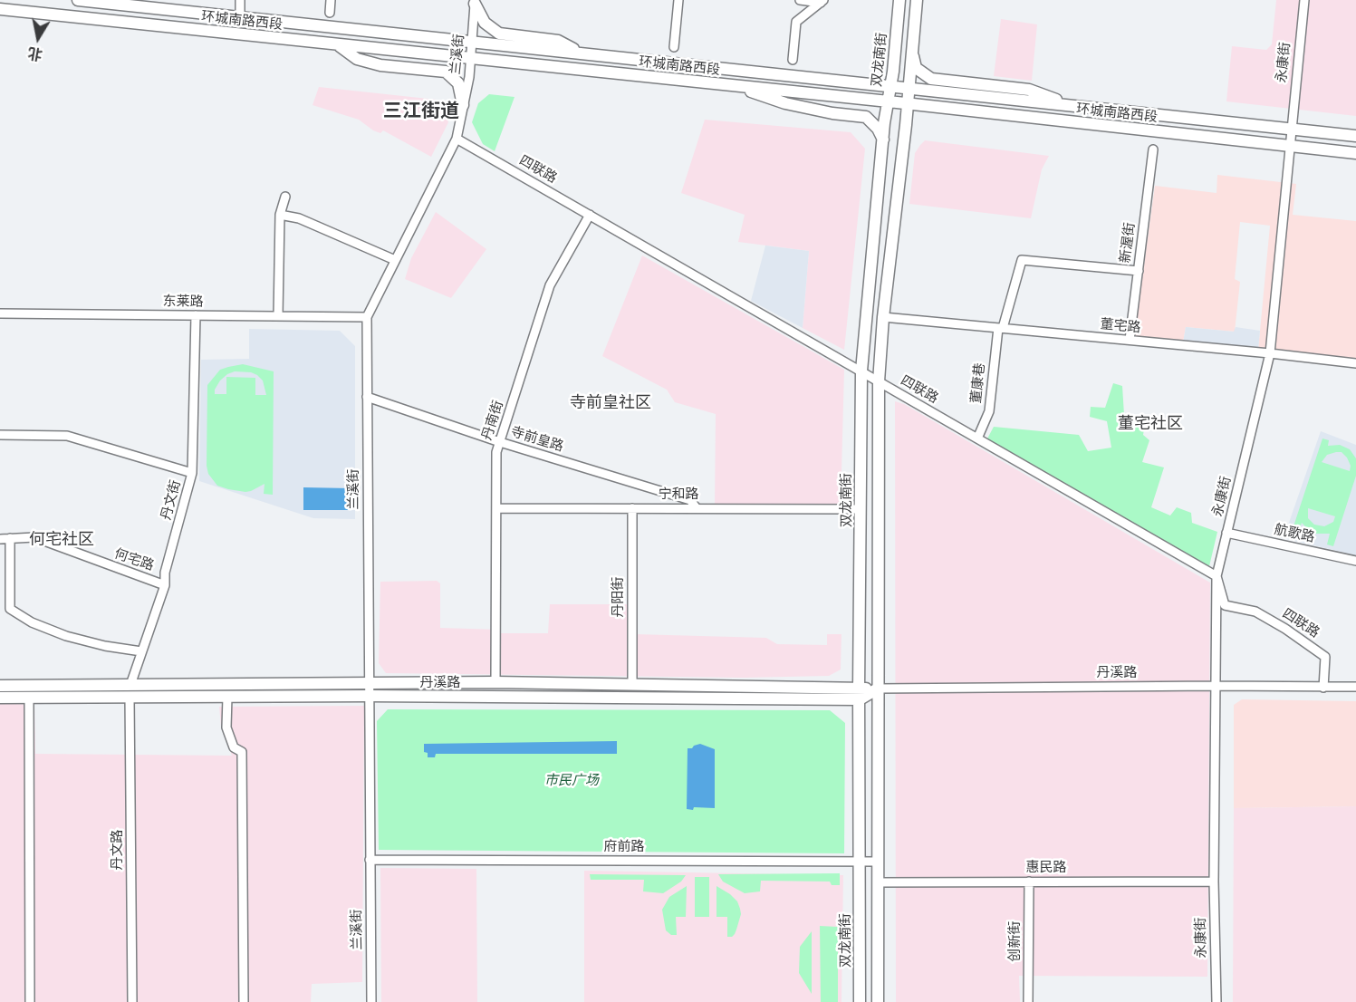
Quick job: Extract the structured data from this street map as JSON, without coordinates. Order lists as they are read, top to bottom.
{
  "streets": {
    "main road": ["环城南路西段", "双龙南街", "丹溪路"],
    "street": [
      "兰溪街",
      "永康街",
      "四联路",
      "新渥街",
      "东莱路",
      "董宅路",
      "董康巷",
      "丹南街",
      "寺前皇路",
      "宁和路",
      "丹文街",
      "航歌路",
      "何宅路",
      "丹阳街",
      "府前路",
      "丹文路",
      "惠民路",
      "创新街"
    ]
  },
  "crossings": [
    ["环城南路西段", "兰溪街"],
    ["环城南路西段", "双龙南街"],
    ["环城南路西段", "永康街"],
    ["兰溪街", "四联路"],
    ["兰溪街", "东莱路"],
    ["兰溪街", "寺前皇路"],
    ["兰溪街", "丹溪路"],
    ["兰溪街", "府前路"],
    ["双龙南街", "四联路"],
    ["双龙南街", "宁和路"],
    ["双龙南街", "丹溪路"],
    ["双龙南街", "府前路"],
    ["永康街", "四联路"],
    ["永康街", "董宅路"],
    ["永康街", "航歌路"],
    ["永康街", "丹溪路"],
    ["永康街", "惠民路"],
    ["四联路", "董康巷"],
    ["四联路", "丹南街"],
    ["四联路", "丹溪路"],
    ["新渥街", "董宅路"],
    ["新渥街", "董康巷"],
    ["东莱路", "丹文街"],
    ["董宅路", "董康巷"],
    ["丹南街", "寺前皇路"],
    ["丹南街", "宁和路"],
    ["丹南街", "丹溪路"],
    ["寺前皇路", "宁和路"],
    ["宁和路", "丹阳街"],
    ["丹文街", "何宅路"],
    ["丹文街", "丹溪路"],
    ["丹阳街", "丹溪路"],
    ["丹溪路", "丹文路"],
    ["惠民路", "创新街"]
  ],
  "districts": [
    "三江街道",
    "寺前皇社区",
    "董宅社区",
    "何宅社区"
  ],
  "parks": ["市民广场"],
  "north": "bottom"
}
